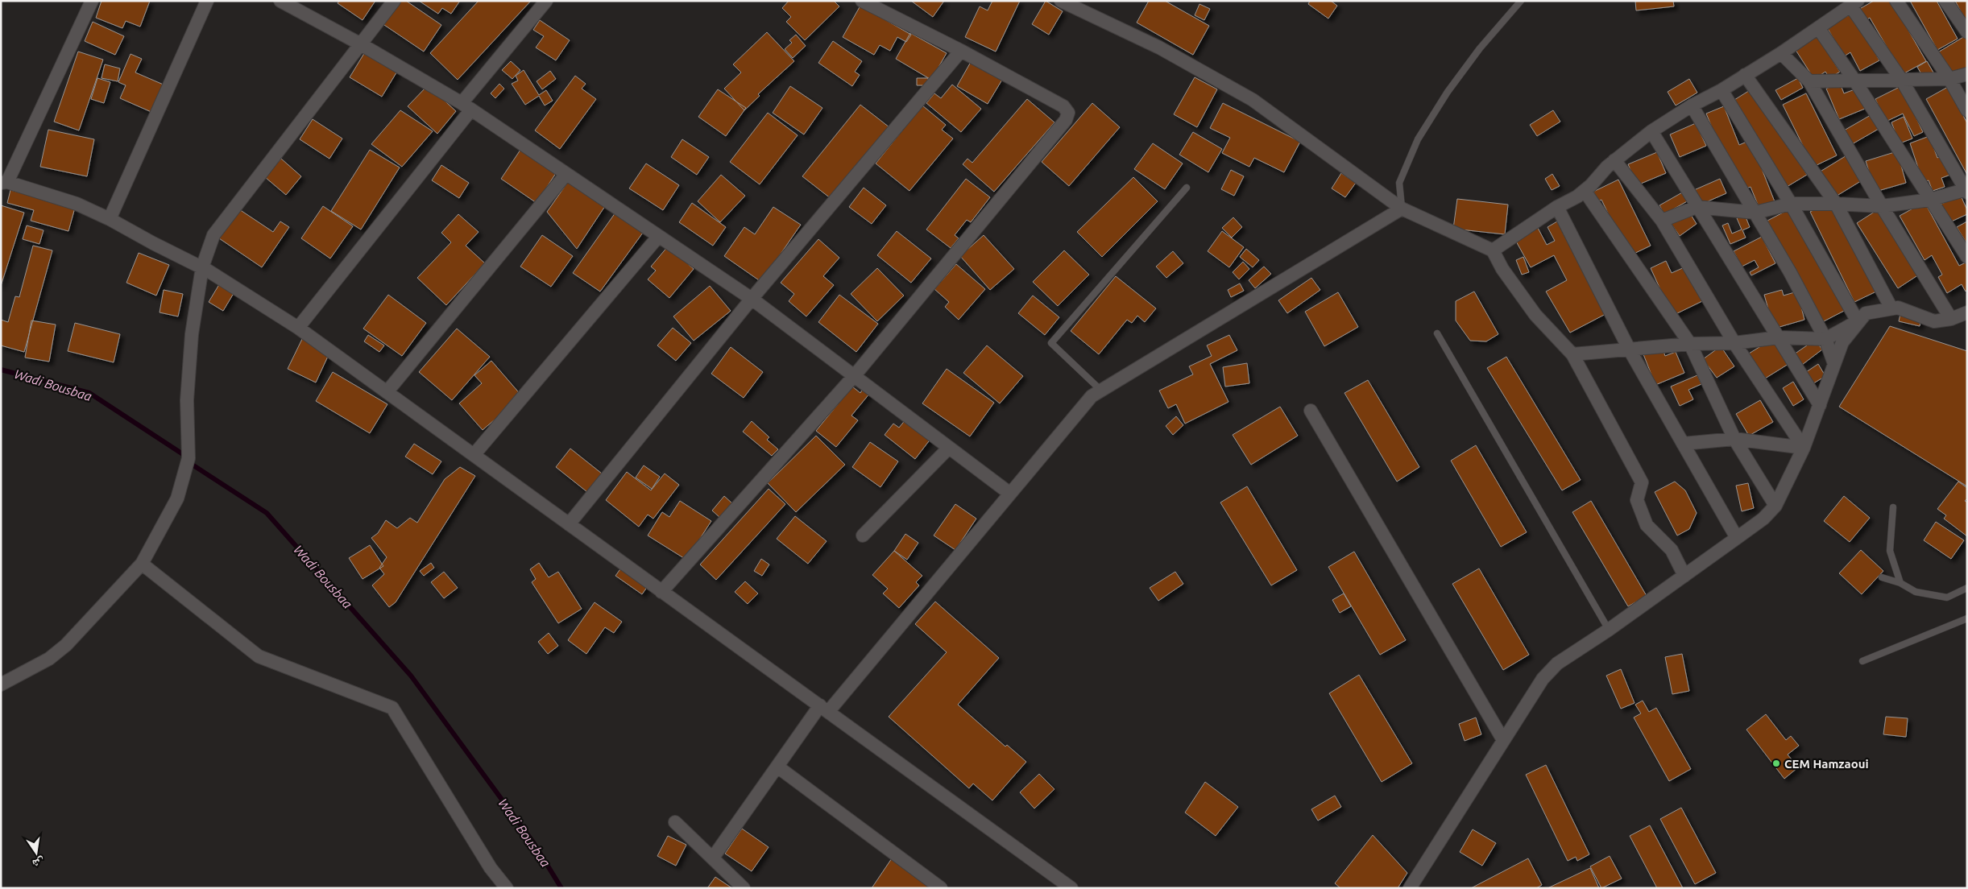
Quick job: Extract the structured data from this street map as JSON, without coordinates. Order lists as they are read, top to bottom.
{
  "water": ["Wadi Bousbaa"],
  "places": ["CEM Hamzaoui"],
  "north": "bottom"
}
